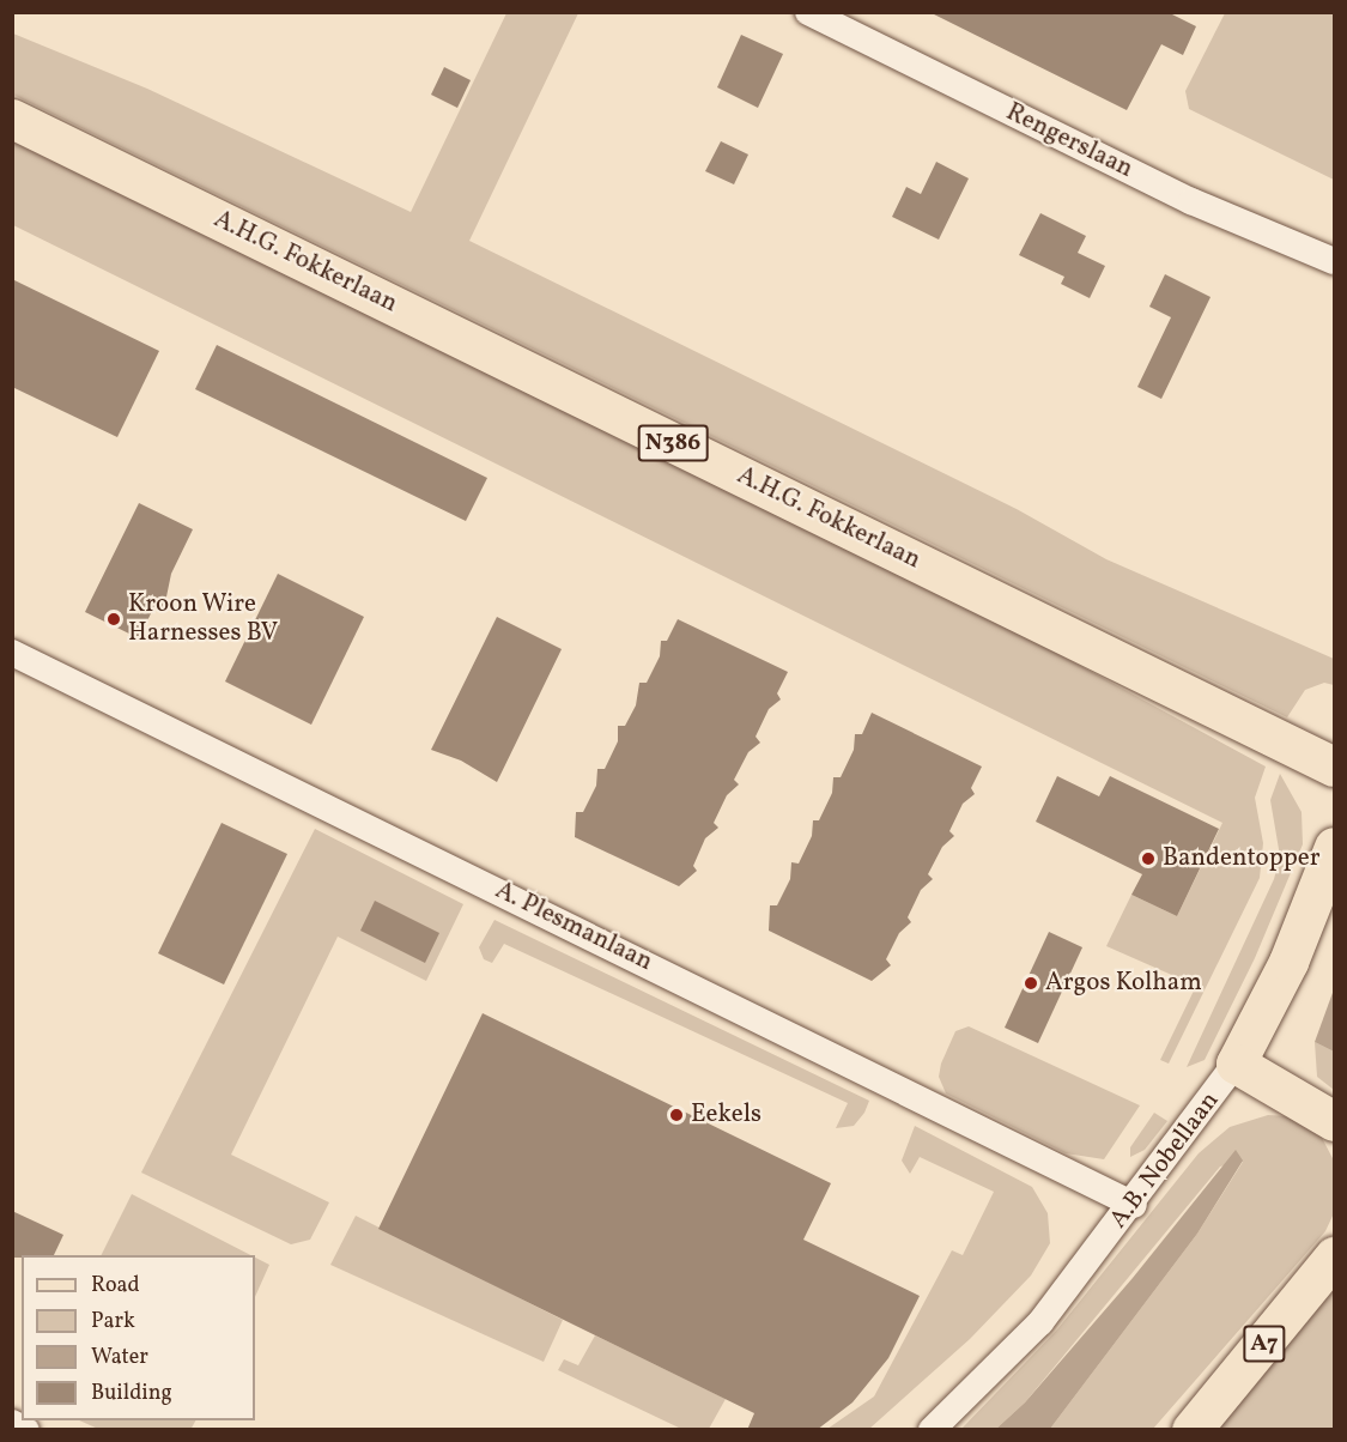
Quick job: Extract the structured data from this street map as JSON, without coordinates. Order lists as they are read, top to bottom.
{
  "streets": {
    "main road": [
      "A.H.G. Fokkerlaan",
      "N386",
      "A.B. Nobellaan",
      "A7"
    ],
    "street": ["Rengerslaan", "A. Plesmanlaan"]
  },
  "crossings": [
    ["A. Plesmanlaan", "A.B. Nobellaan"]
  ],
  "places": [
    "Kroon Wire Harnesses BV",
    "Bandentopper",
    "Argos Kolham",
    "Eekels"
  ],
  "legend": [
    "Road",
    "Park",
    "Water",
    "Building"
  ]
}
